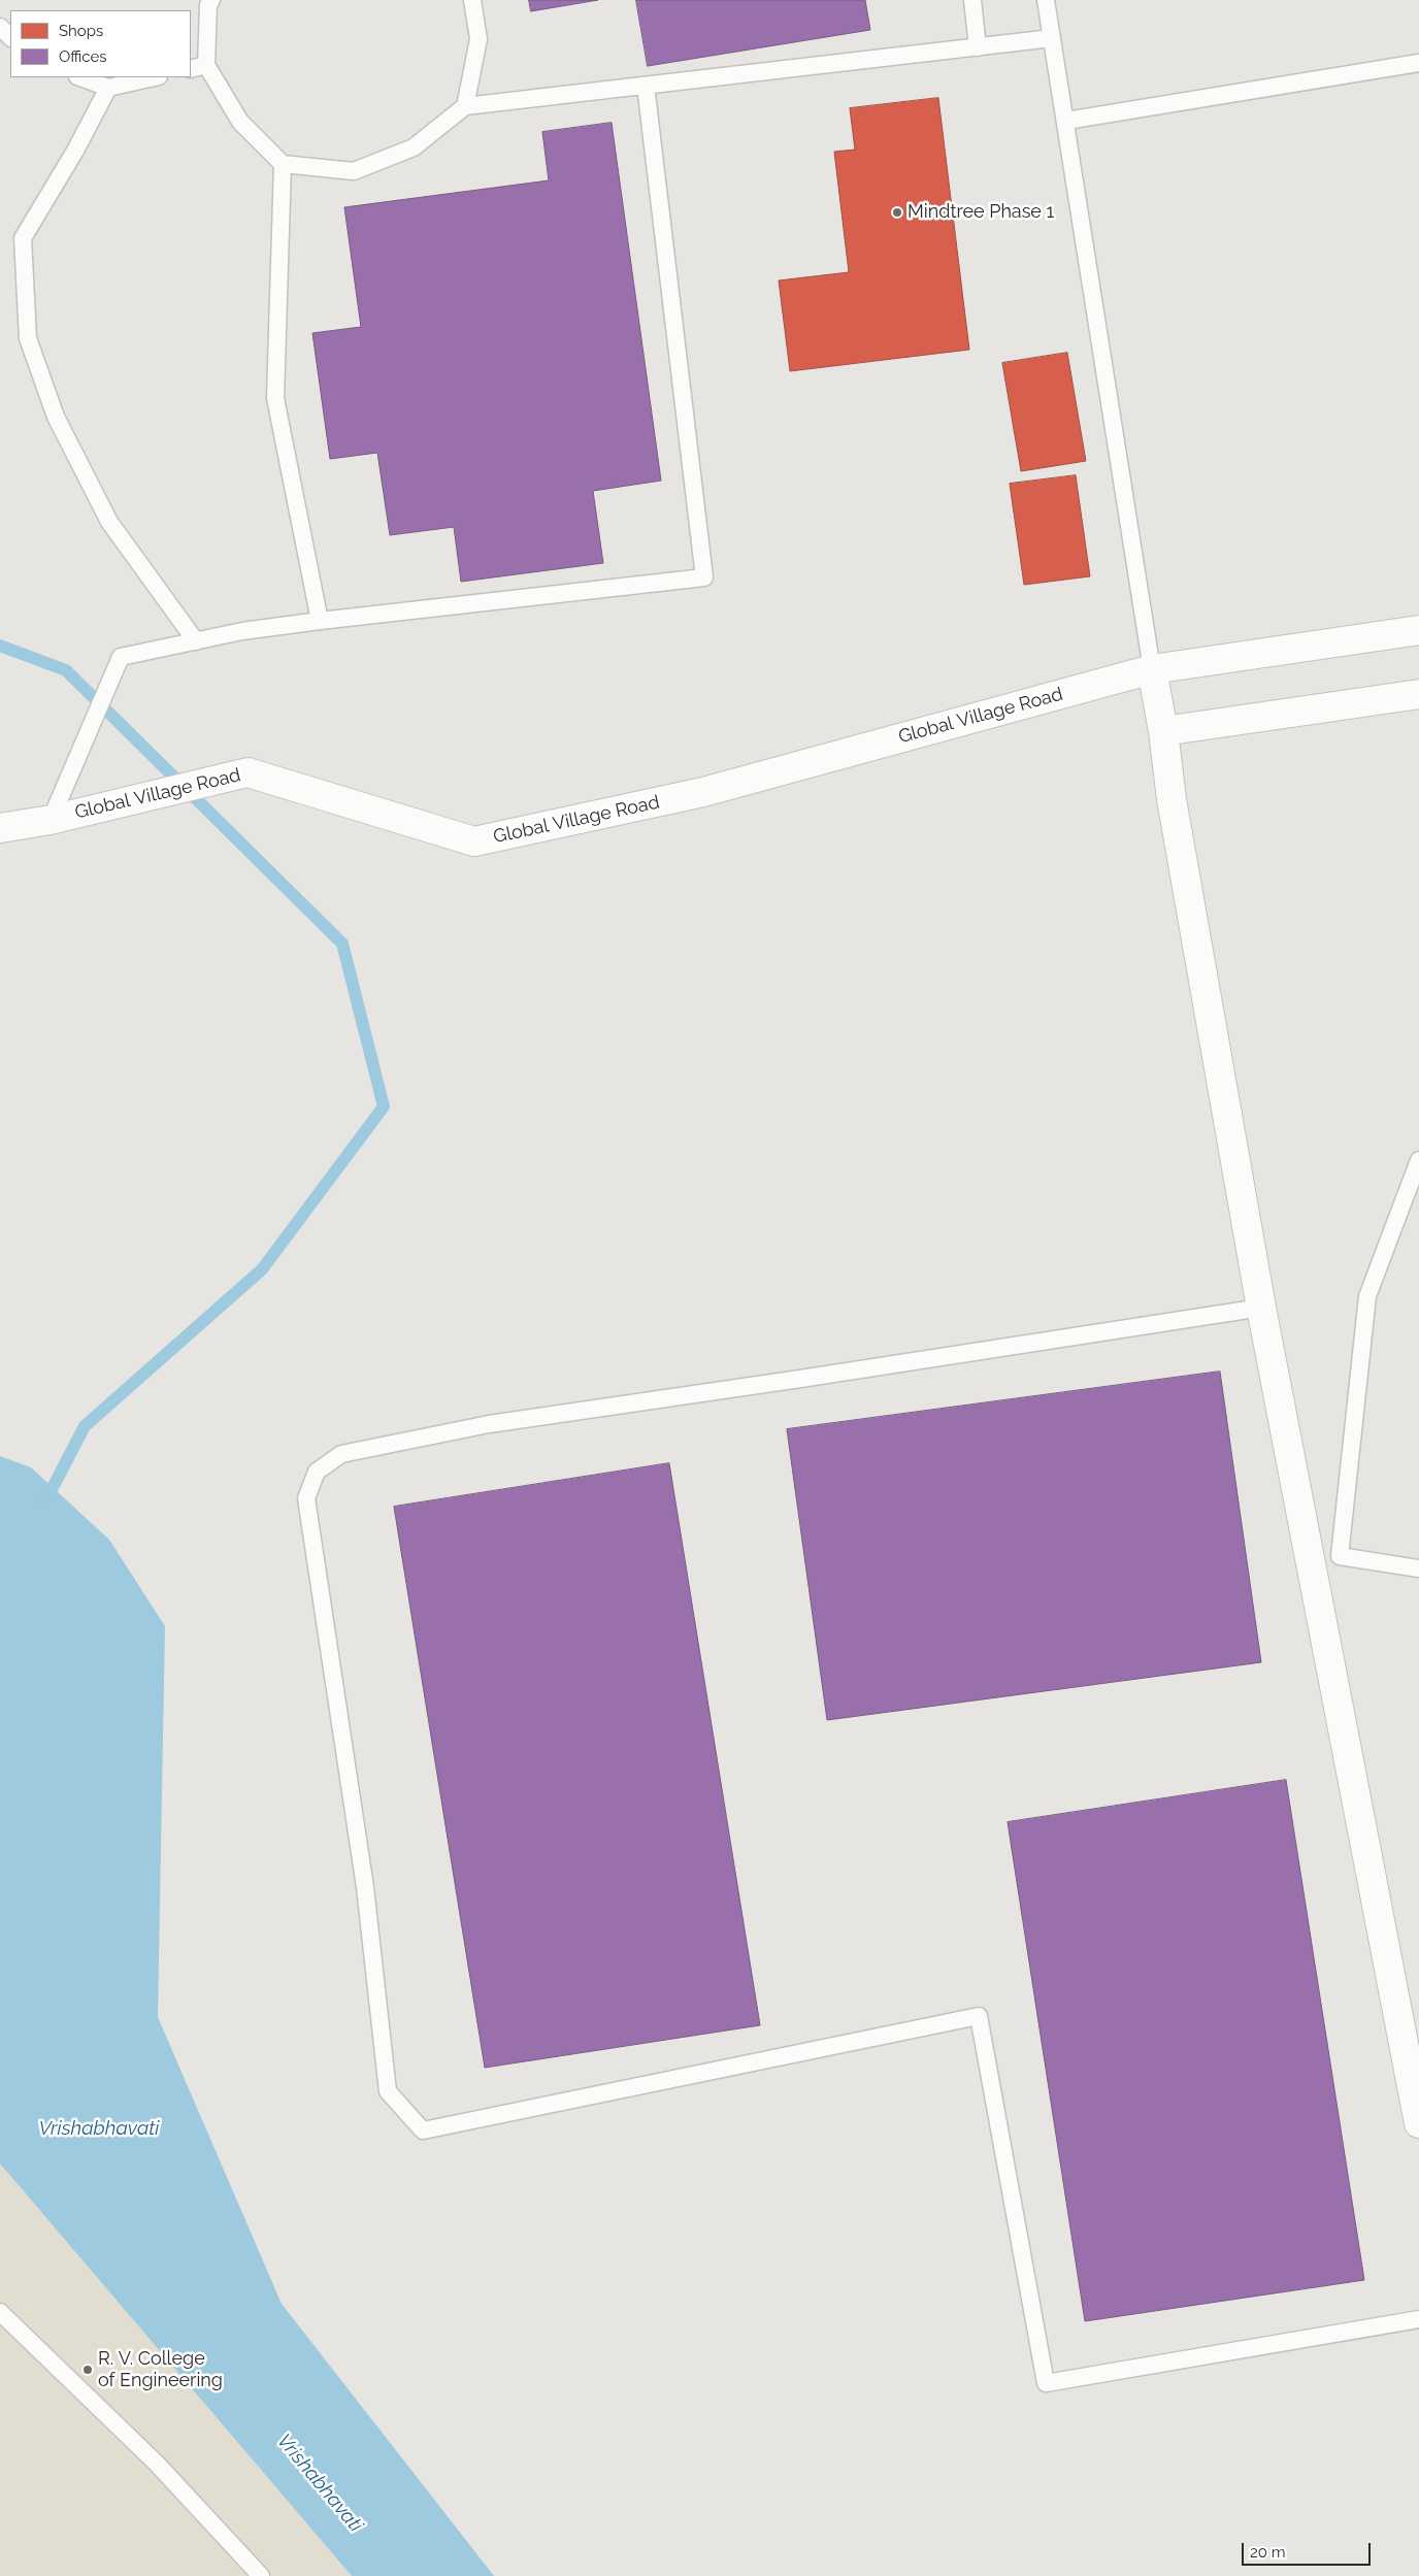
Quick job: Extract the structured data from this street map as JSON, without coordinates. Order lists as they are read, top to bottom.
{
  "streets": {
    "street": ["Global Village Road"]
  },
  "water": ["Vrishabhavati"],
  "places": ["Mindtree Phase 1", "R. V. College of Engineering"],
  "legend": ["Shops", "Offices"],
  "scale_bar": "20 m"
}
